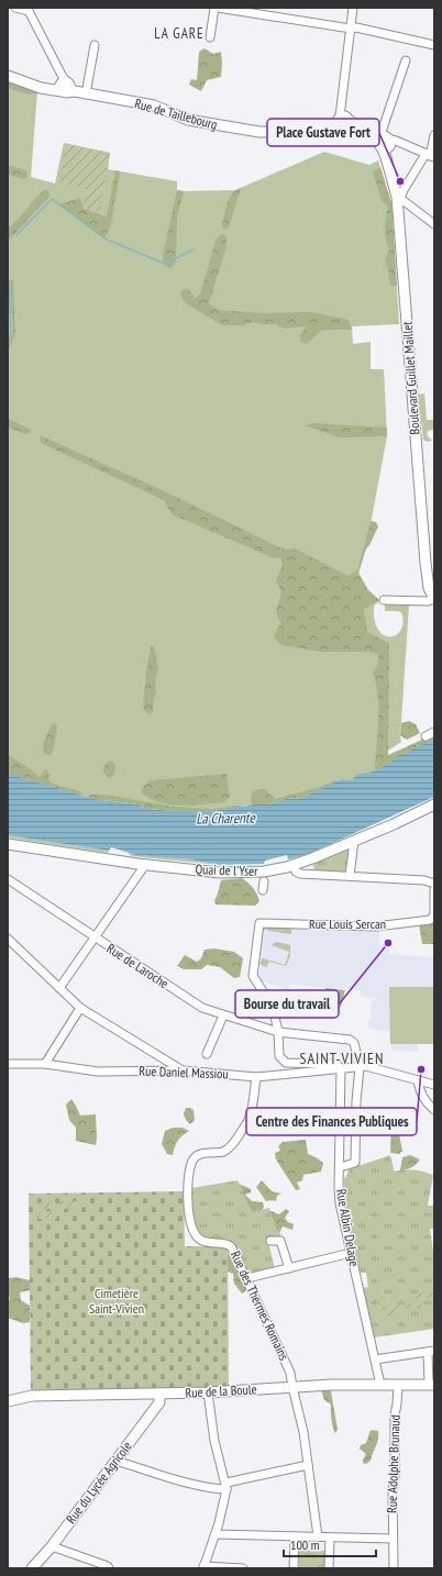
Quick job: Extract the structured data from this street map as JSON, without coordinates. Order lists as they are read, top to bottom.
{
  "streets": {
    "street": [
      "Rue de Taillebourg",
      "Boulevard Guillet Maillet",
      "Quai de l'Yser",
      "Rue Louis Sercan",
      "Rue de Laroche",
      "Rue Daniel Massiou",
      "Rue Albin Delage",
      "Rue des Thermes Romains",
      "Rue de la Boule",
      "Rue Adolphe Brunaud",
      "Rue du Lycée Agricole"
    ]
  },
  "crossings": [
    ["Rue de Taillebourg", "Boulevard Guillet Maillet"],
    ["Rue Louis Sercan", "Rue de Laroche"],
    ["Rue de Laroche", "Rue Daniel Massiou"],
    ["Rue Daniel Massiou", "Rue Albin Delage"],
    ["Rue Daniel Massiou", "Rue des Thermes Romains"],
    ["Rue Albin Delage", "Rue de la Boule"],
    ["Rue des Thermes Romains", "Rue de la Boule"],
    ["Rue de la Boule", "Rue Adolphe Brunaud"],
    ["Rue de la Boule", "Rue du Lycée Agricole"]
  ],
  "districts": ["LA GARE", "SAINT-VIVIEN"],
  "water": ["La Charente"],
  "parks": ["Cimetière Saint-Vivien"],
  "places": ["Place Gustave Fort", "Bourse du travail", "Centre des Finances Publiques"],
  "scale_bar": "100 m"
}
